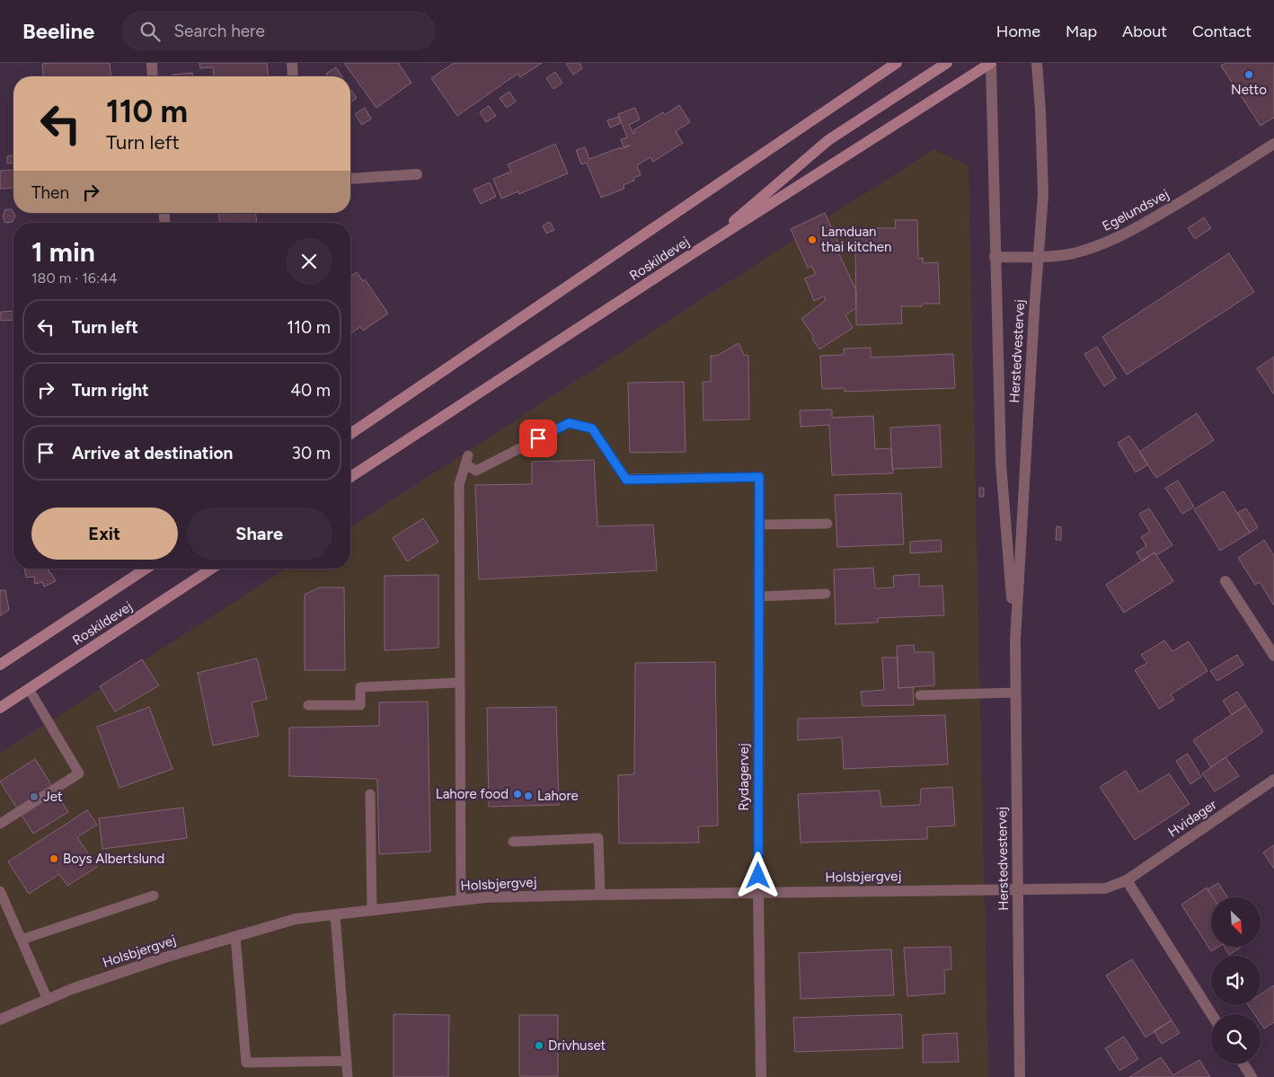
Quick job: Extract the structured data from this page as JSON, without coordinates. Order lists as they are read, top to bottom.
{
  "streets": {
    "main road": ["Roskildevej"],
    "street": [
      "Egelundsvej",
      "Herstedvestervej",
      "Rydagervej",
      "Hvidager",
      "Holsbjergvej"
    ]
  },
  "crossings": [
    ["Egelundsvej", "Herstedvestervej"],
    ["Roskildevej", "Herstedvestervej"],
    ["Herstedvestervej", "Hvidager"],
    ["Herstedvestervej", "Holsbjergvej"],
    ["Rydagervej", "Holsbjergvej"],
    ["Hvidager", "Holsbjergvej"]
  ],
  "places": [
    "Netto",
    "Lamduan thai kitchen",
    "Lahore food",
    "Lahore",
    "Jet",
    "Boys Albertslund",
    "Drivhuset"
  ],
  "north": "bottom right",
  "page": {
    "header": "Beeline",
    "search": "Search here",
    "nav": [
      "Home",
      "Map",
      "About",
      "Contact"
    ],
    "turn": ["110 m", "Turn left"],
    "then": "Then",
    "heading": ["1 min", "180 m · 16:44"],
    "list": [
      {
        "name": "Turn left",
        "value": "110 m"
      },
      {
        "name": "Turn right",
        "value": "40 m"
      },
      {
        "name": "Arrive at destination",
        "value": "30 m"
      }
    ],
    "buttons": ["Exit", "Share"]
  }
}
